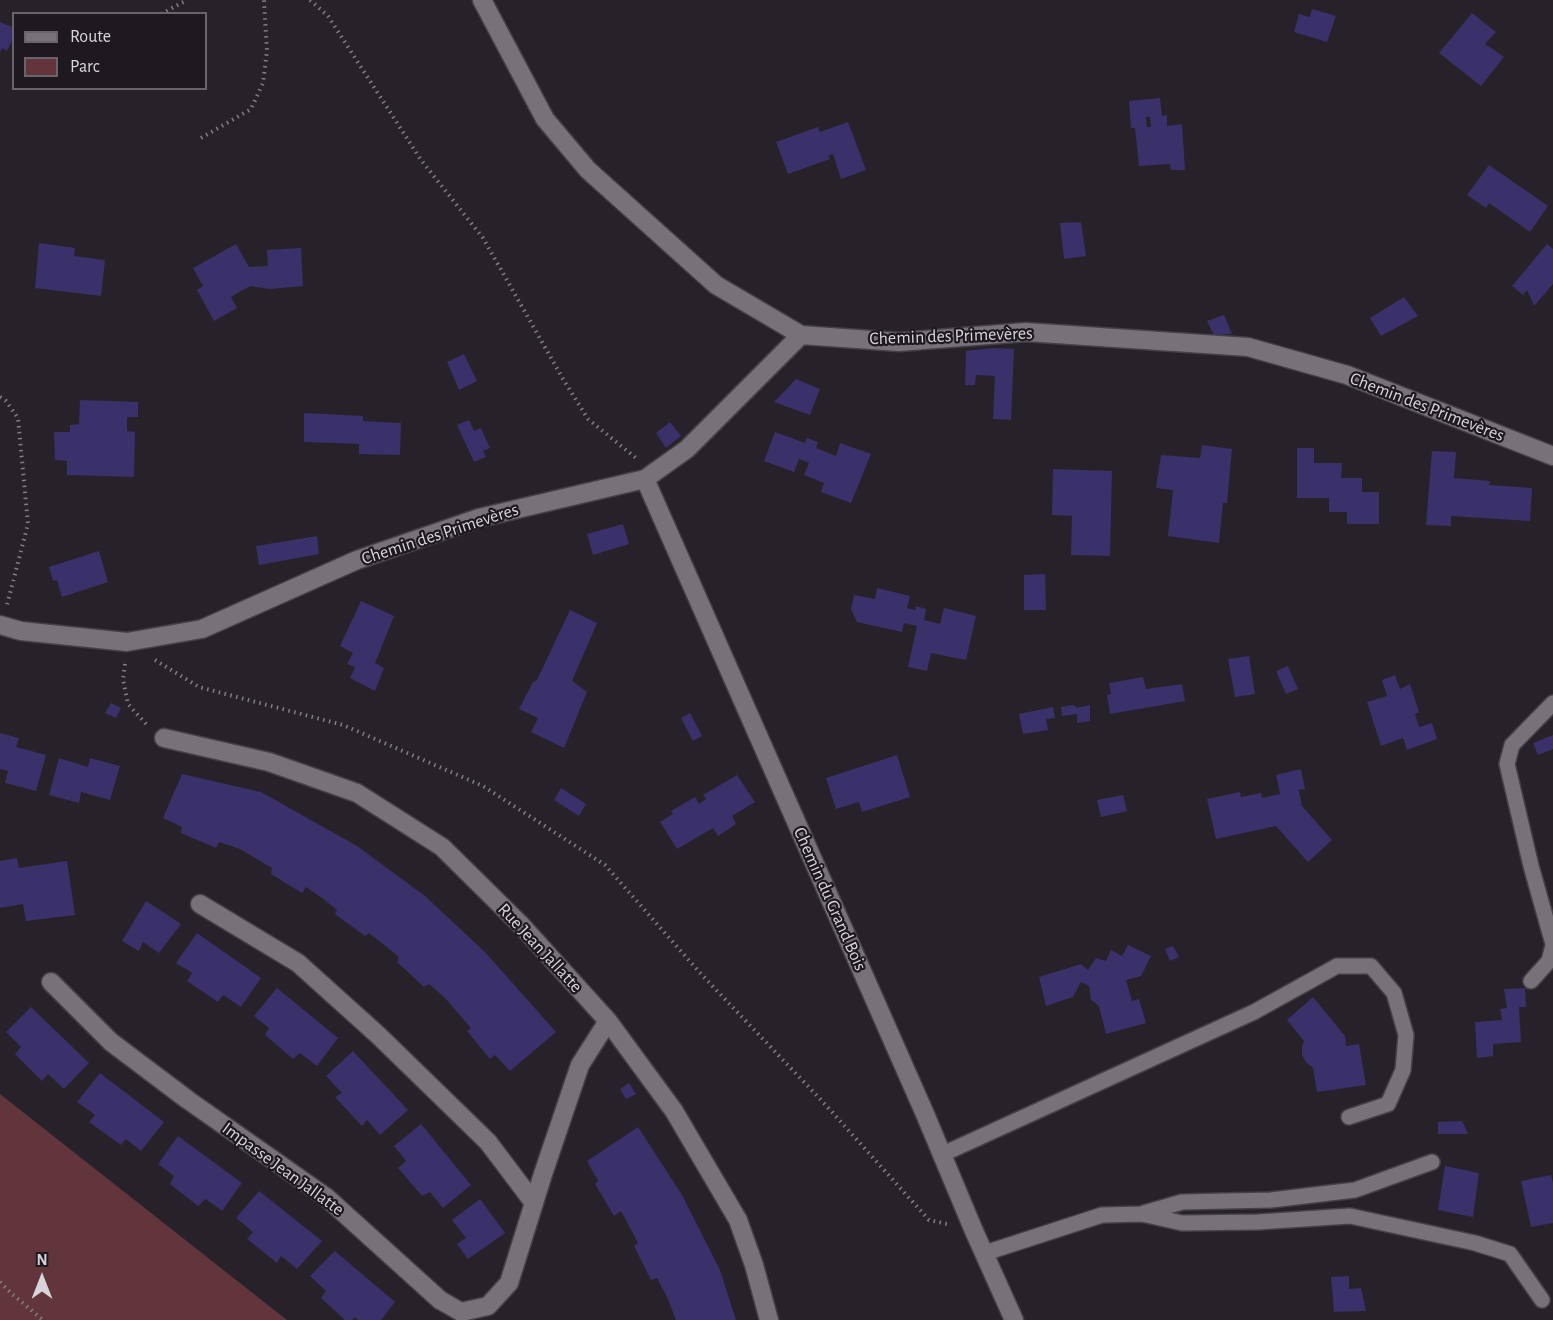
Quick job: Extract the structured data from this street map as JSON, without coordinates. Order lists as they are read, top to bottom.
{
  "streets": {
    "street": [
      "Chemin des Primevères",
      "Chemin du Grand Bois",
      "Rue Jean Jallatte",
      "Impasse Jean Jallatte"
    ]
  },
  "crossings": [
    ["Chemin des Primevères", "Chemin du Grand Bois"],
    ["Rue Jean Jallatte", "Impasse Jean Jallatte"]
  ],
  "legend": ["Route", "Parc"],
  "north": "top"
}
